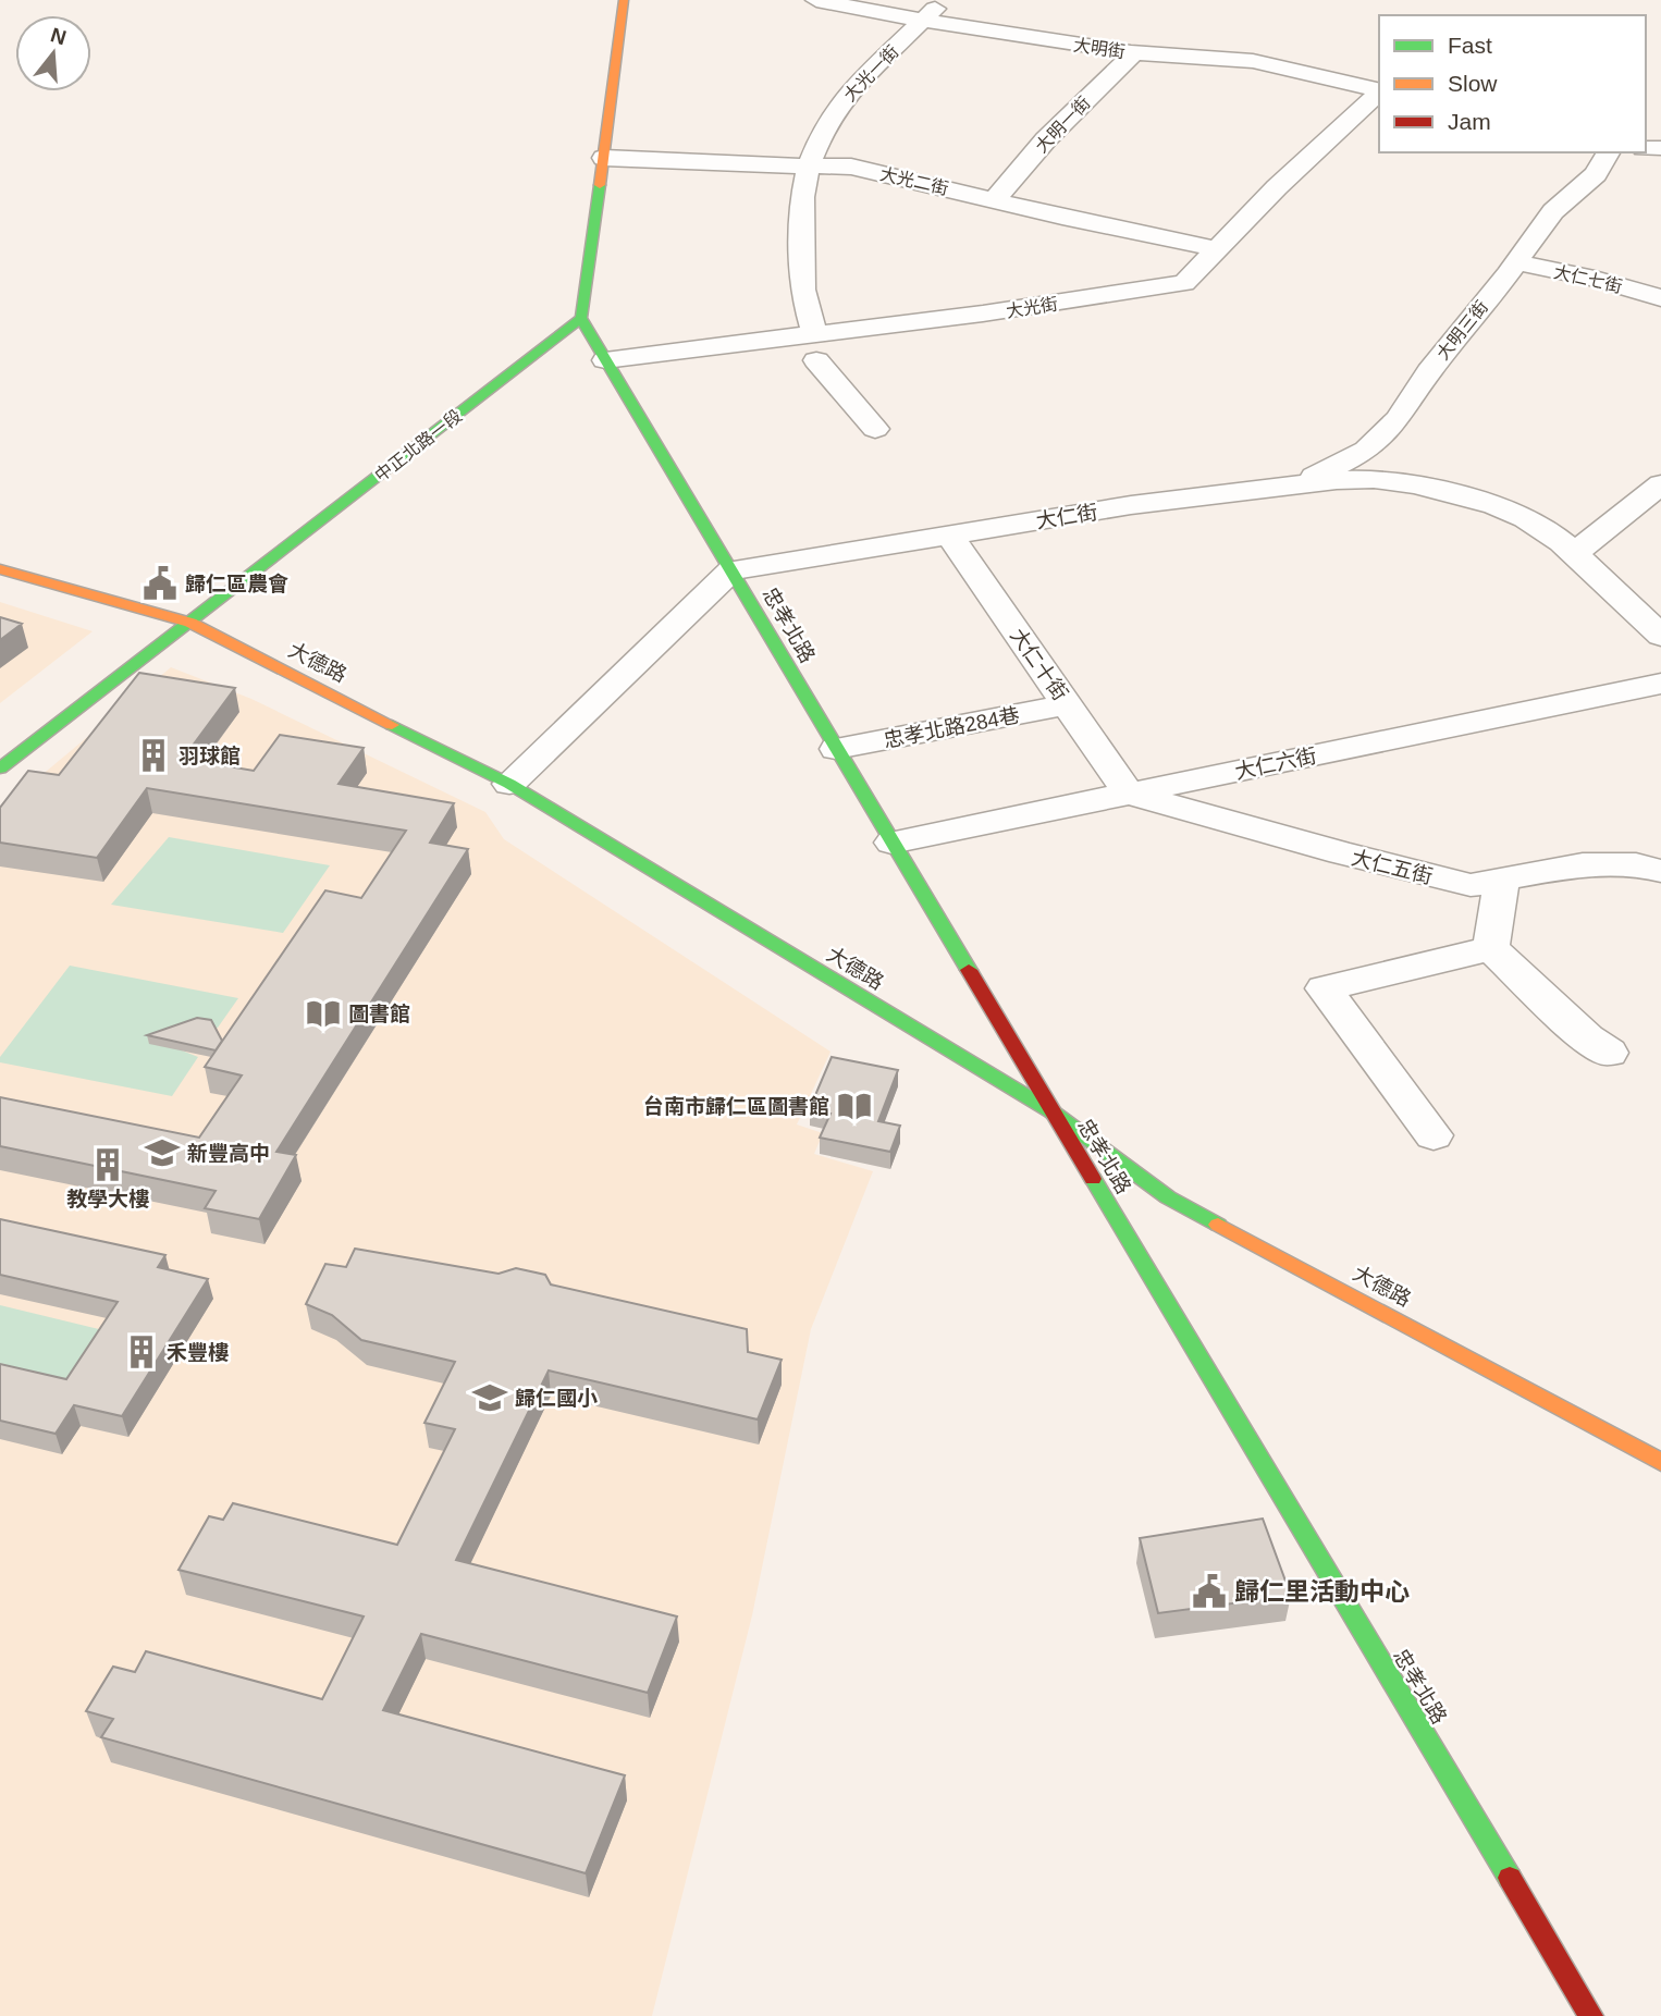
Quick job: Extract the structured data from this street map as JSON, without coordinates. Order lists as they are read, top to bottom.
{
  "streets": {
    "main road": ["中正北路一段", "忠孝北路", "大德路"],
    "street": [
      "大明街",
      "大光一街",
      "大明一街",
      "大光二街",
      "大仁七街",
      "大光街",
      "大明三街",
      "大仁街",
      "大仁十街",
      "忠孝北路284巷",
      "大仁六街",
      "大仁五街"
    ]
  },
  "crossings": [
    ["大明街", "大光一街"],
    ["大明街", "大明一街"],
    ["大光一街", "大光二街"],
    ["大光一街", "大光街"],
    ["大明一街", "大光二街"],
    ["大光二街", "大光街"],
    ["大仁七街", "大明三街"],
    ["大光街", "忠孝北路"],
    ["大明三街", "大仁街"],
    ["中正北路一段", "忠孝北路"],
    ["中正北路一段", "大德路"],
    ["大仁街", "忠孝北路"],
    ["大仁街", "大仁十街"],
    ["忠孝北路", "大德路"],
    ["忠孝北路", "忠孝北路284巷"],
    ["忠孝北路", "大仁六街"],
    ["大仁十街", "忠孝北路284巷"],
    ["大仁十街", "大仁六街"],
    ["大仁十街", "大仁五街"],
    ["大仁六街", "大仁五街"]
  ],
  "places": {
    "public building": ["歸仁區農會", "歸仁里活動中心"],
    "building": ["羽球館", "教學大樓", "禾豐樓"],
    "library": ["圖書館", "台南市歸仁區圖書館"],
    "school or university": ["新豐高中", "歸仁國小"]
  },
  "legend": ["Fast", "Slow", "Jam"],
  "north": "top"
}
